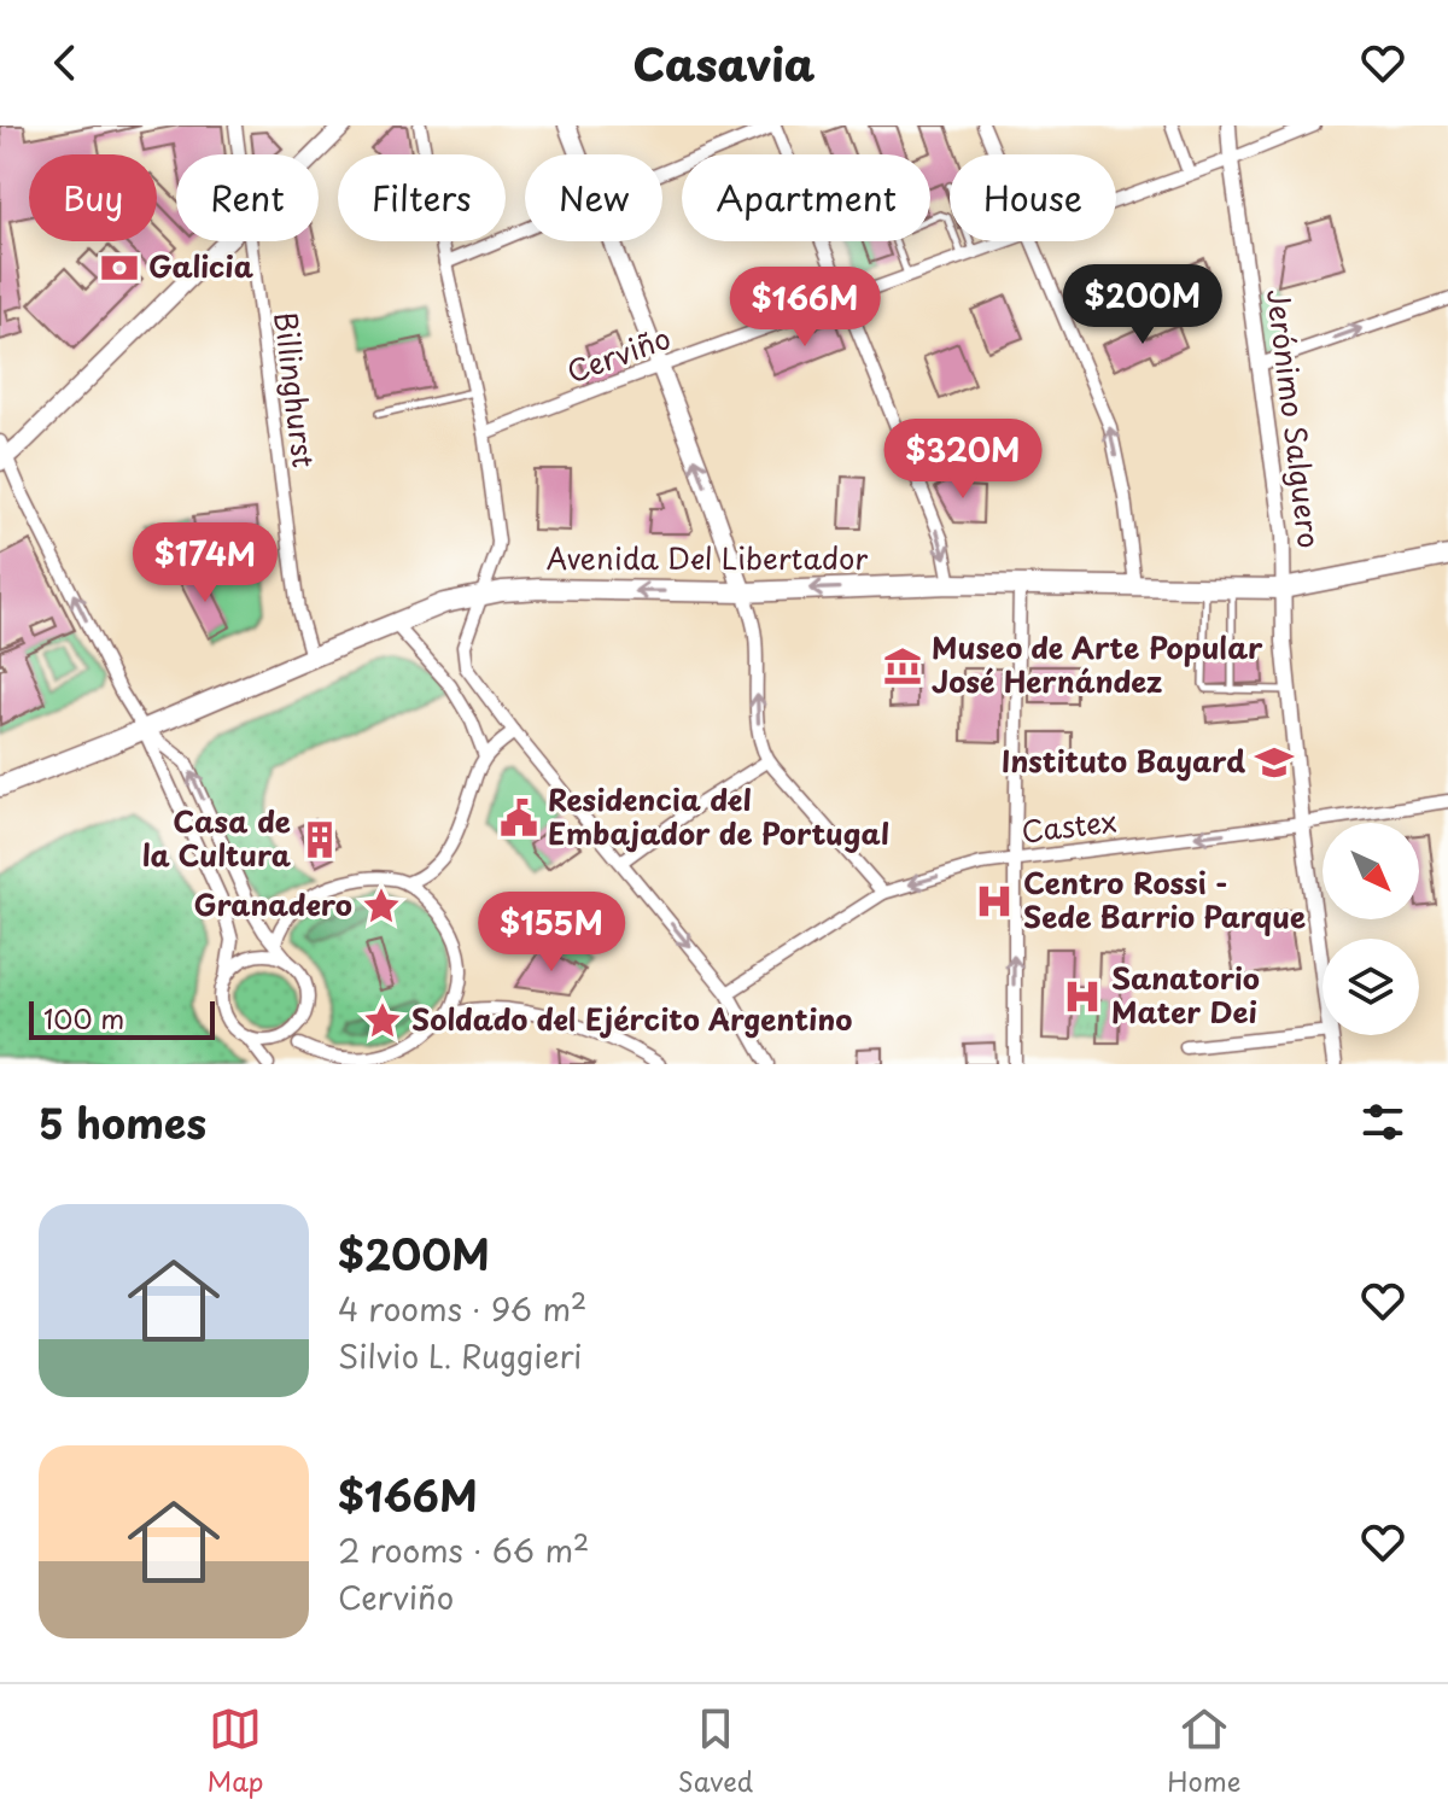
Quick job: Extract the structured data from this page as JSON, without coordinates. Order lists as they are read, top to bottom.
{
  "streets": {
    "main road": ["Avenida Del Libertador"],
    "street": [
      "Cerviño",
      "Billinghurst",
      "Jerónimo Salguero",
      "Castex"
    ]
  },
  "crossings": [
    ["Cerviño", "Jerónimo Salguero"],
    ["Billinghurst", "Avenida Del Libertador"],
    ["Jerónimo Salguero", "Avenida Del Libertador"],
    ["Jerónimo Salguero", "Castex"]
  ],
  "one_way": ["Castex"],
  "places": {
    "bank": ["Galicia"],
    "museum": ["Museo de Arte Popular José Hernández"],
    "school or university": ["Instituto Bayard"],
    "public building": ["Residencia del Embajador de Portugal"],
    "building": ["Casa de la Cultura"],
    "hospital": ["Centro Rossi - Sede Barrio Parque", "Sanatorio Mater Dei"],
    "place": ["Granadero", "Soldado del Ejército Argentino"]
  },
  "scale_bar": "100 m",
  "north": "bottom right",
  "page": {
    "header": "Casavia",
    "chip": [
      "Buy",
      "Rent",
      "Filters",
      "New",
      "Apartment",
      "House"
    ],
    "price": [
      "$200M",
      "$166M",
      "$320M",
      "$174M",
      "$155M"
    ],
    "scale": "100 m",
    "heading": "5 homes",
    "list": [
      {
        "name": "$200M",
        "note": "4 rooms · 96 m² · Silvio L. Ruggieri"
      },
      {
        "name": "$166M",
        "note": "2 rooms · 66 m² · Cerviño"
      }
    ],
    "tabs": ["Map", "Saved", "Home"]
  }
}
